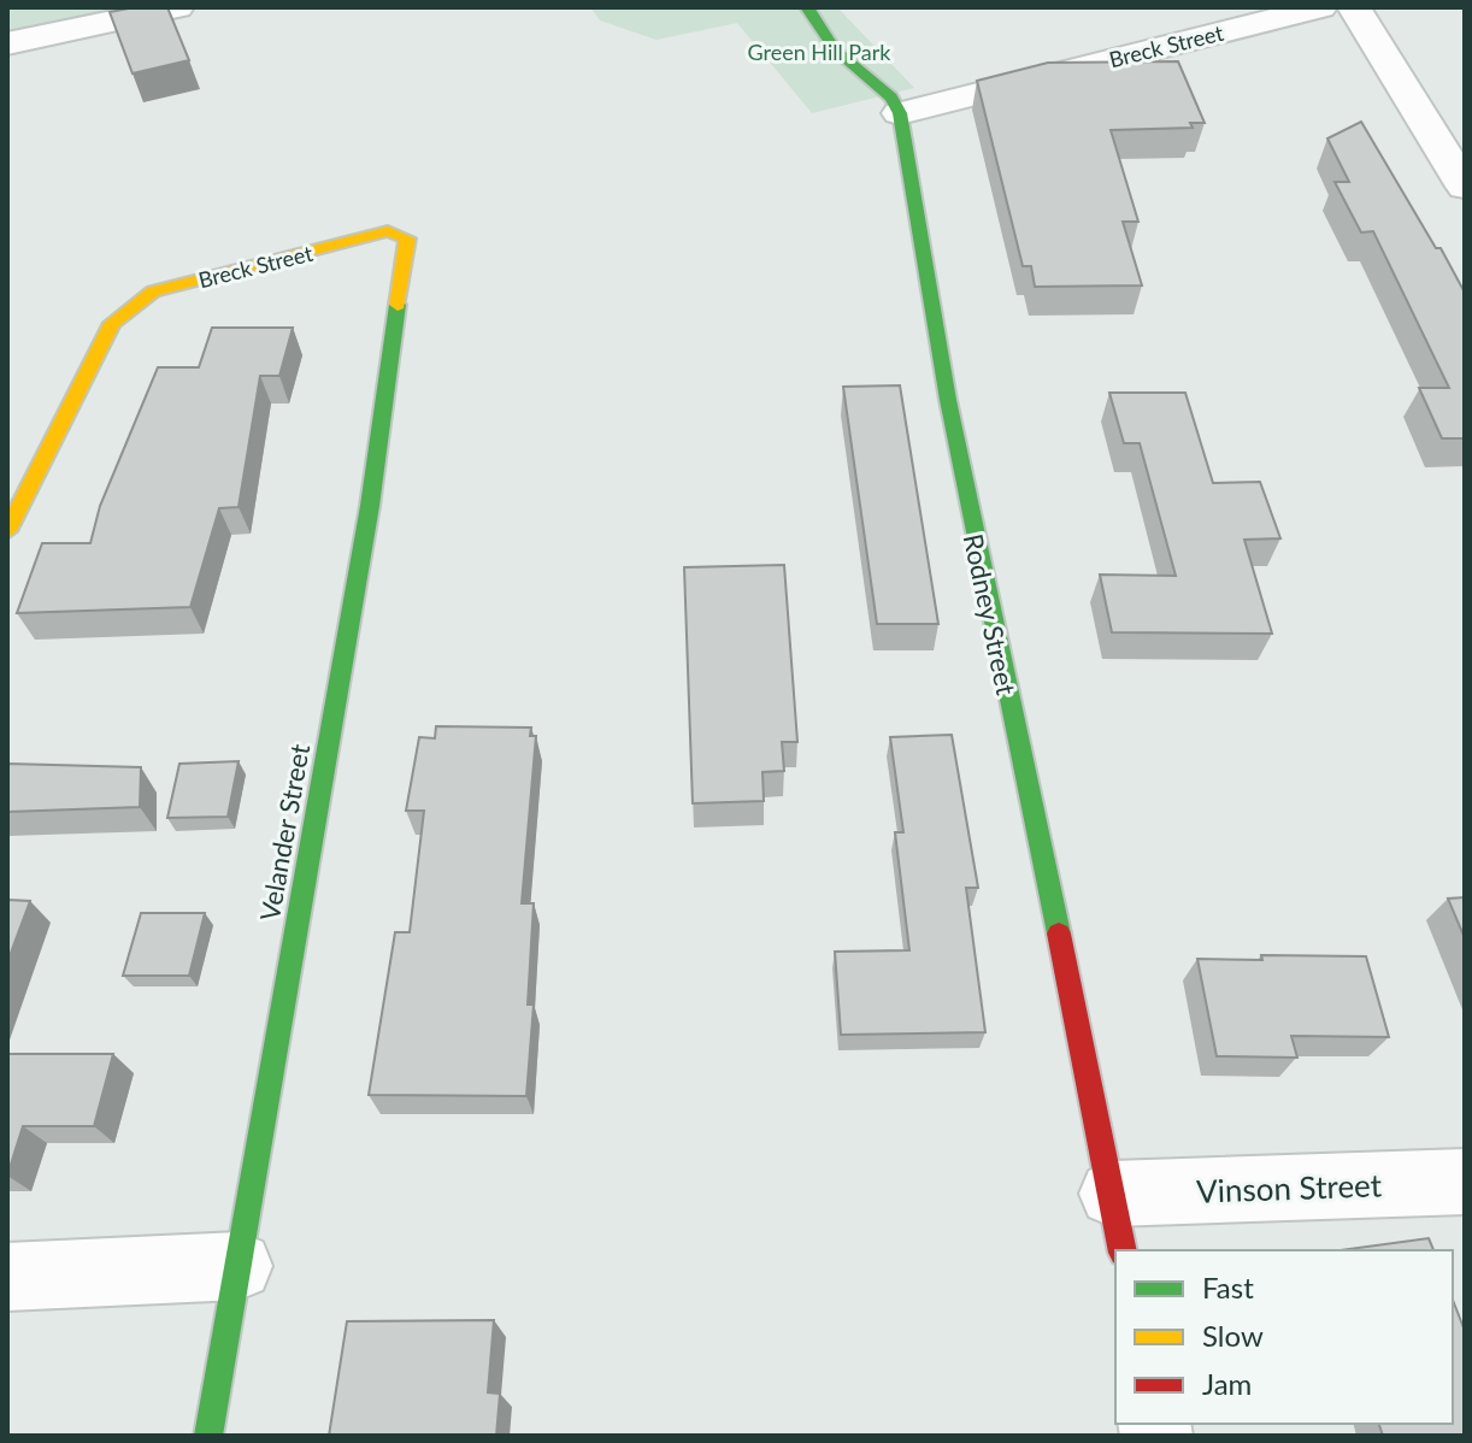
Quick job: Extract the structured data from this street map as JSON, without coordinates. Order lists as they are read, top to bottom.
{
  "streets": {
    "street": [
      "Breck Street",
      "Rodney Street",
      "Velander Street",
      "Vinson Street"
    ]
  },
  "crossings": [
    ["Breck Street", "Rodney Street"],
    ["Breck Street", "Velander Street"],
    ["Rodney Street", "Vinson Street"]
  ],
  "parks": ["Green Hill Park"],
  "legend": ["Fast", "Slow", "Jam"]
}
